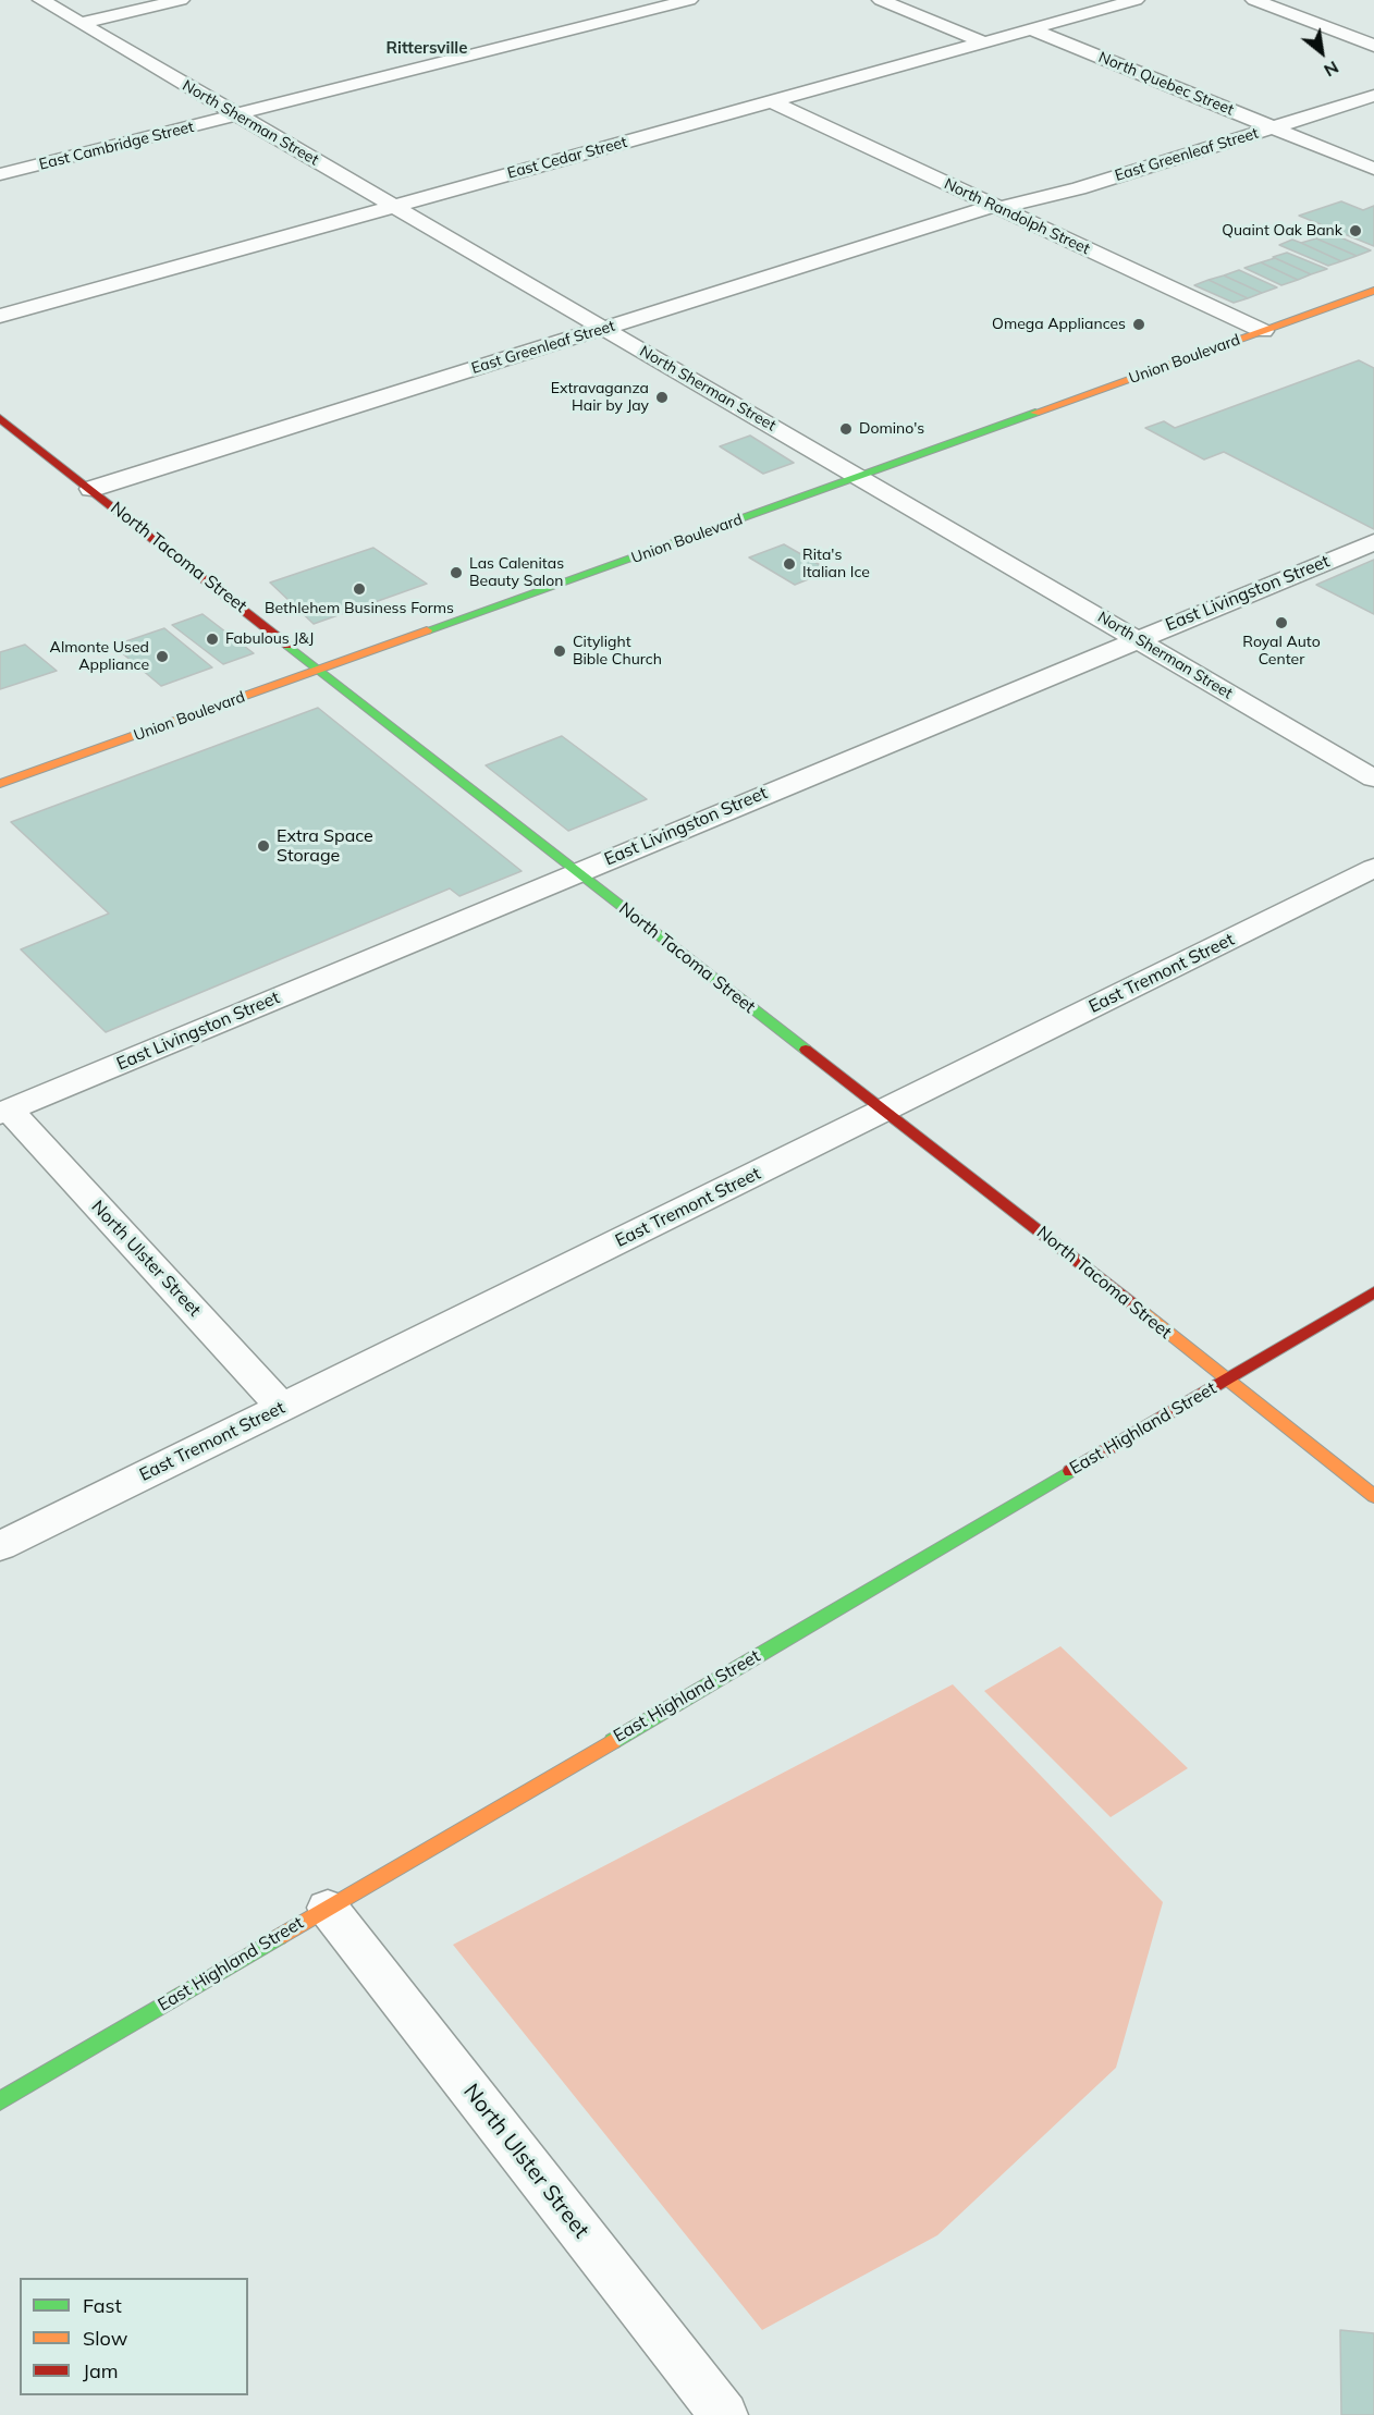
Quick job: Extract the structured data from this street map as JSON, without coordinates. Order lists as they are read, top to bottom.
{
  "streets": {
    "street": [
      "North Quebec Street",
      "North Sherman Street",
      "East Cambridge Street",
      "East Greenleaf Street",
      "East Cedar Street",
      "North Randolph Street",
      "Union Boulevard",
      "North Tacoma Street",
      "East Livingston Street",
      "East Tremont Street",
      "North Ulster Street",
      "East Highland Street"
    ]
  },
  "crossings": [
    ["North Quebec Street", "East Greenleaf Street"],
    ["North Quebec Street", "East Cedar Street"],
    ["North Sherman Street", "East Cambridge Street"],
    ["North Sherman Street", "East Greenleaf Street"],
    ["North Sherman Street", "East Cedar Street"],
    ["North Sherman Street", "Union Boulevard"],
    ["North Sherman Street", "East Livingston Street"],
    ["East Greenleaf Street", "North Randolph Street"],
    ["East Greenleaf Street", "North Tacoma Street"],
    ["East Cedar Street", "North Randolph Street"],
    ["North Randolph Street", "Union Boulevard"],
    ["Union Boulevard", "North Tacoma Street"],
    ["North Tacoma Street", "East Livingston Street"],
    ["North Tacoma Street", "East Tremont Street"],
    ["North Tacoma Street", "East Highland Street"],
    ["East Livingston Street", "North Ulster Street"],
    ["East Tremont Street", "North Ulster Street"],
    ["North Ulster Street", "East Highland Street"]
  ],
  "districts": ["Rittersville"],
  "places": [
    "Quaint Oak Bank",
    "Omega Appliances",
    "Extravaganza Hair by Jay",
    "Domino's",
    "Rita's Italian Ice",
    "Las Calenitas Beauty Salon",
    "Bethlehem Business Forms",
    "Royal Auto Center",
    "Fabulous J&J",
    "Citylight Bible Church",
    "Almonte Used Appliance",
    "Extra Space Storage"
  ],
  "legend": ["Fast", "Slow", "Jam"],
  "north": "bottom right"
}
